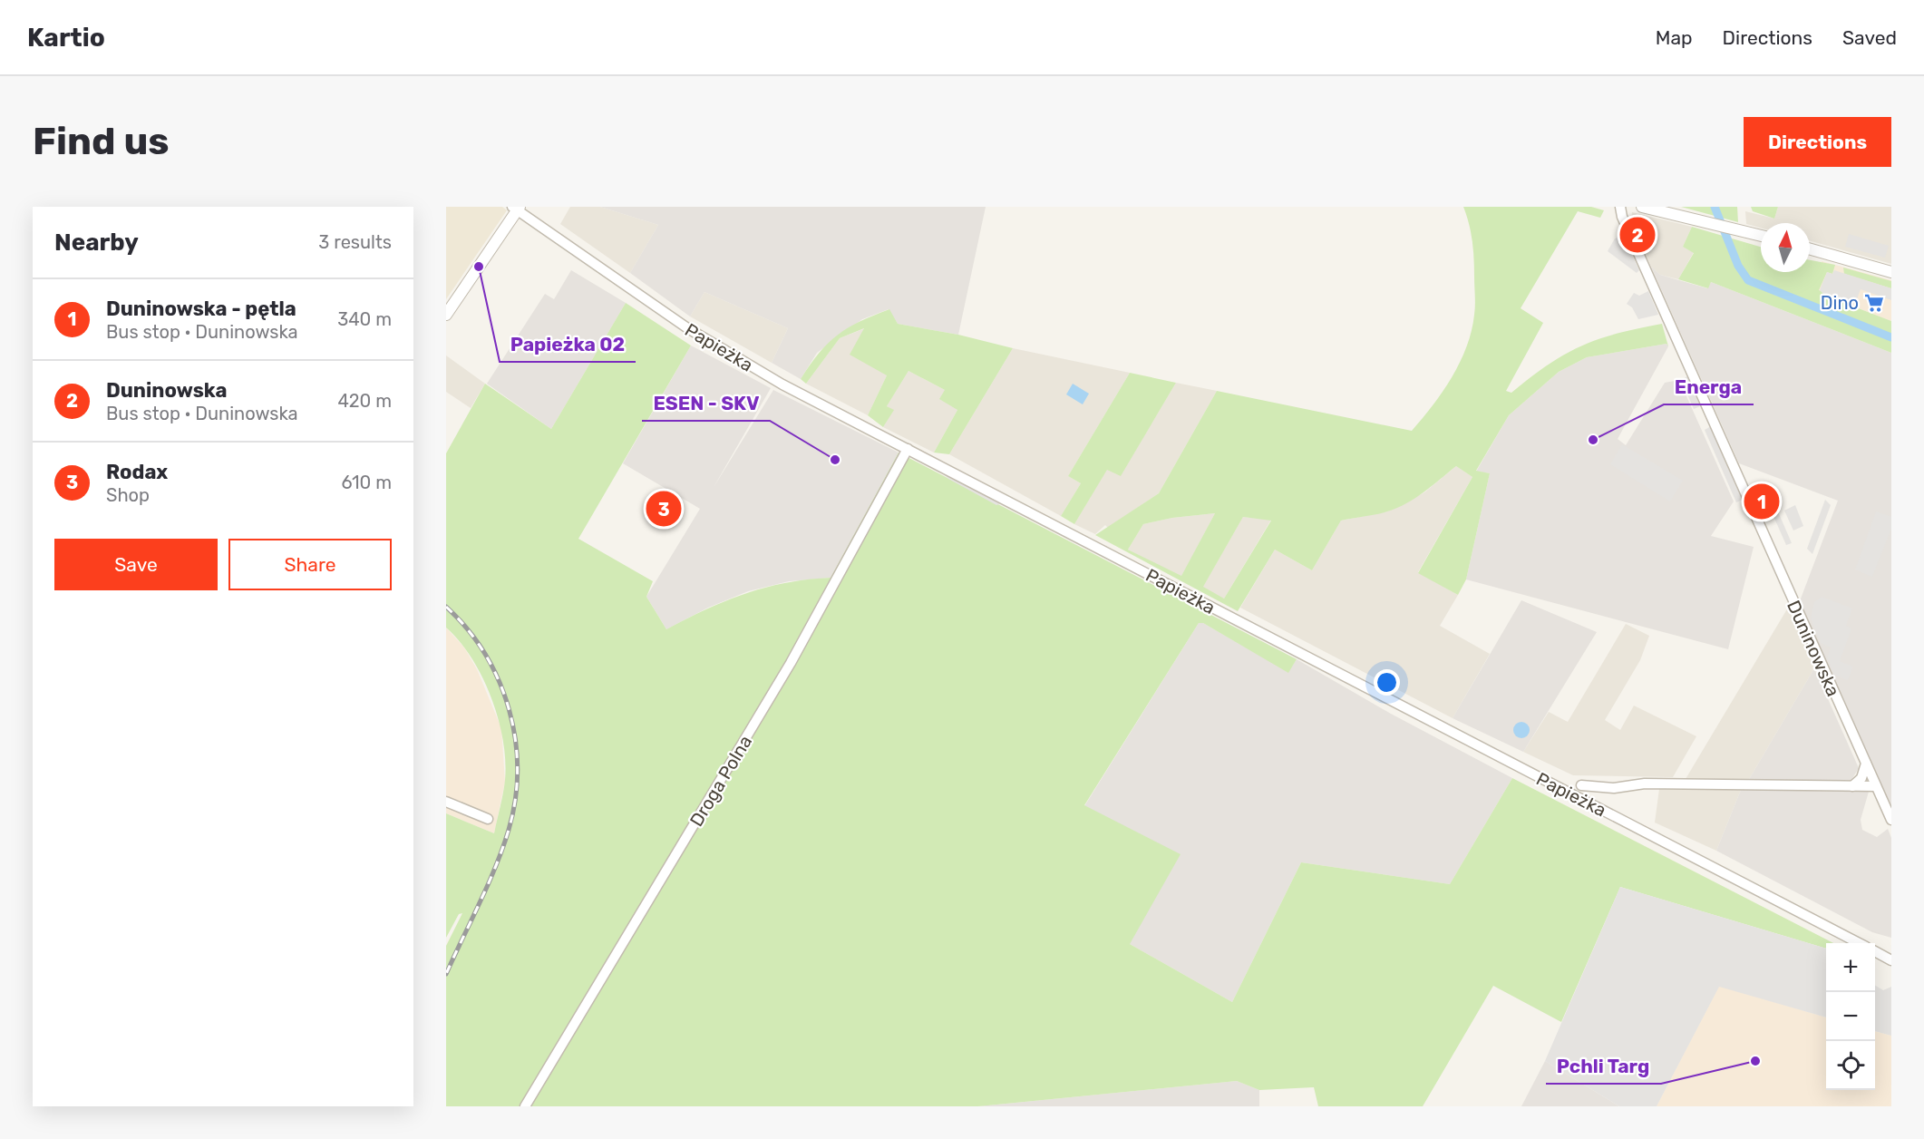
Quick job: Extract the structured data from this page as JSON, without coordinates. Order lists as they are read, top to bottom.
{
  "streets": {
    "street": ["Papieżka", "Duninowska", "Droga Polna"]
  },
  "crossings": [
    ["Papieżka", "Duninowska"],
    ["Papieżka", "Droga Polna"]
  ],
  "places": {
    "other": [
      "Papieżka 02",
      "Energa",
      "ESEN - SKV",
      "Pchli Targ"
    ],
    "supermarket": ["Dino"]
  },
  "north": "top",
  "page": {
    "header": "Kartio",
    "nav": ["Map", "Directions", "Saved"],
    "buttons": [
      "Directions",
      ["Save", "Share"]
    ],
    "title": "Find us",
    "heading": ["Nearby", "3 results"],
    "pins": ["2", "1", "3"],
    "list": [
      {
        "mark": "1",
        "name": "Duninowska - pętla",
        "note": "Bus stop · Duninowska",
        "value": "340 m"
      },
      {
        "mark": "2",
        "name": "Duninowska",
        "note": "Bus stop · Duninowska",
        "value": "420 m"
      },
      {
        "mark": "3",
        "name": "Rodax",
        "note": "Shop",
        "value": "610 m"
      }
    ],
    "map_buttons": ["+", "−"]
  }
}
